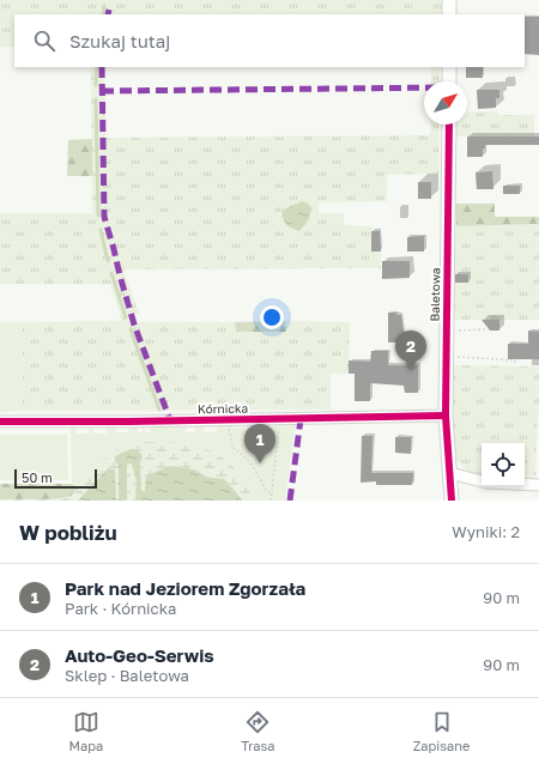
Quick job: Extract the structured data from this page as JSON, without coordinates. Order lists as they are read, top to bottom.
{
  "streets": {
    "street": ["Baletowa", "Kórnicka"]
  },
  "crossings": [
    ["Baletowa", "Kórnicka"]
  ],
  "scale_bar": "50 m",
  "north": "top right",
  "page": {
    "search": "Szukaj tutaj",
    "pins": ["2", "1"],
    "scale": "50 m",
    "heading": ["W pobliżu", "Wyniki: 2"],
    "list": [
      {
        "mark": "1",
        "name": "Park nad Jeziorem Zgorzała",
        "note": "Park · Kórnicka",
        "value": "90 m"
      },
      {
        "mark": "2",
        "name": "Auto-Geo-Serwis",
        "note": "Sklep · Baletowa",
        "value": "90 m"
      }
    ],
    "nav": ["Mapa", "Trasa", "Zapisane"]
  }
}
